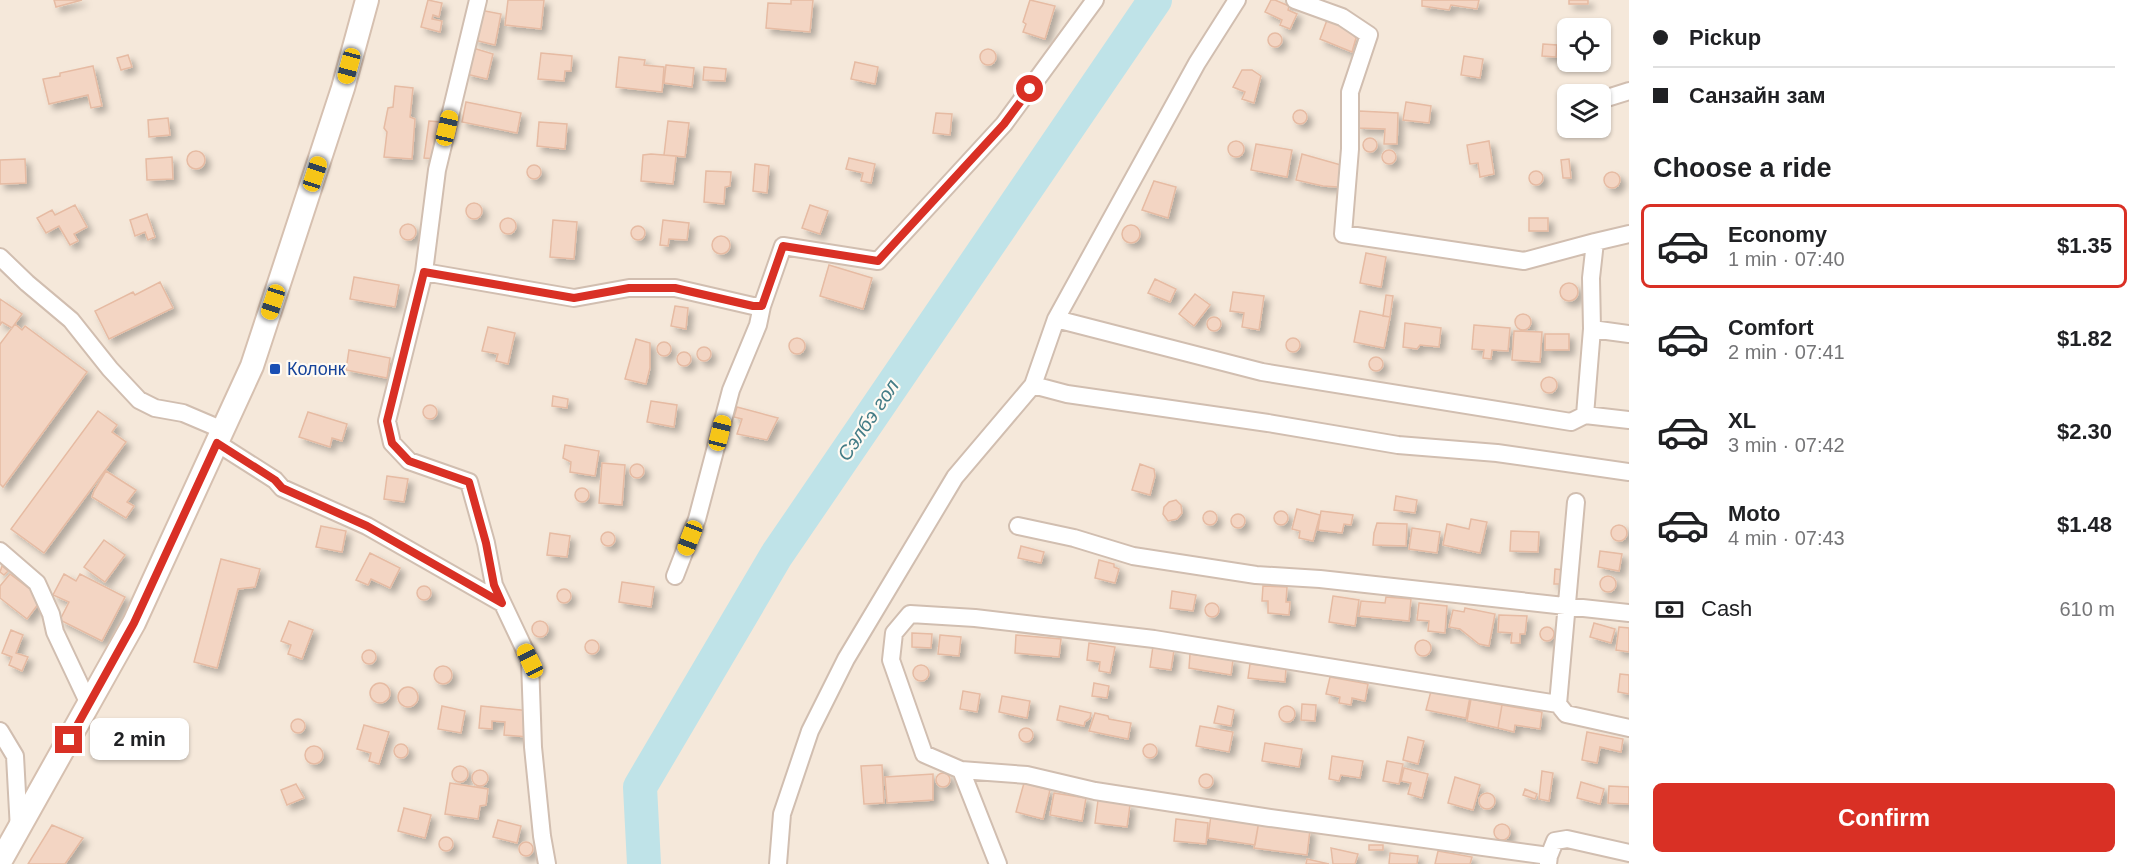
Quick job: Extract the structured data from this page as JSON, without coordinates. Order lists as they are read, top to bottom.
{
  "water": ["Сэлбэ гол"],
  "places": {
    "transit": ["Колонк"]
  },
  "page": {
    "banner": ["Pickup", "Санзайн зам"],
    "heading": "Choose a ride",
    "list": [
      {
        "name": "Economy",
        "note": "1 min · 07:40",
        "value": "$1.35"
      },
      {
        "name": "Comfort",
        "note": "2 min · 07:41",
        "value": "$1.82"
      },
      {
        "name": "XL",
        "note": "3 min · 07:42",
        "value": "$2.30"
      },
      {
        "name": "Moto",
        "note": "4 min · 07:43",
        "value": "$1.48"
      }
    ],
    "pay": ["Cash", "610 m"],
    "bubble": "2 min",
    "buttons": "Confirm"
  }
}
